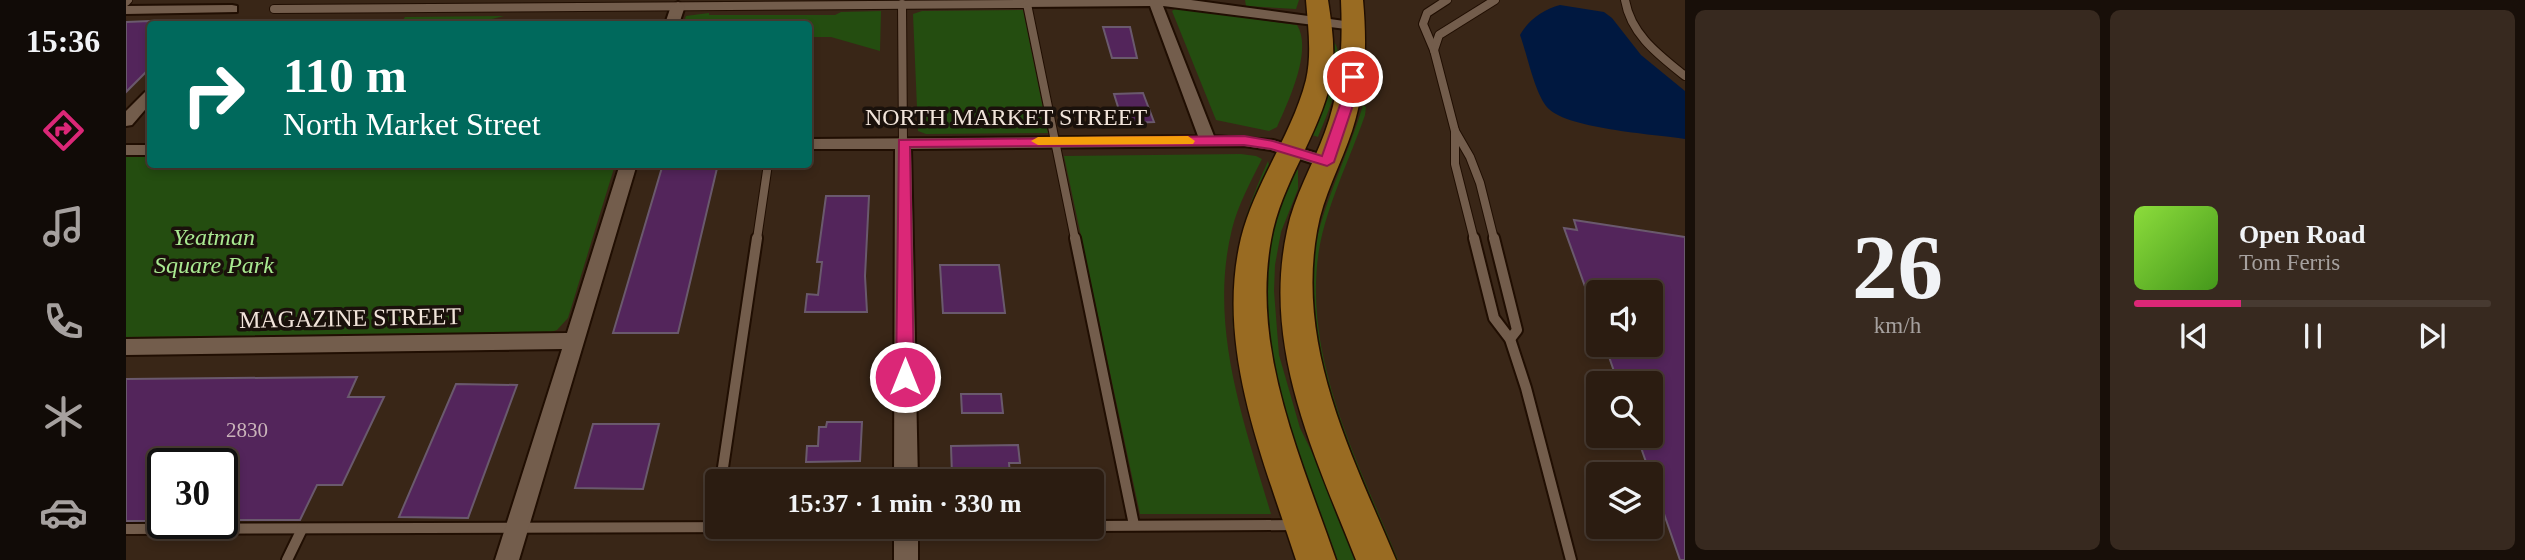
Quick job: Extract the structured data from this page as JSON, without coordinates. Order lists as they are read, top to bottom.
{
  "streets": {
    "street": ["NORTH MARKET STREET", "MAGAZINE STREET"]
  },
  "parks": ["Yeatman Square Park"],
  "house_numbers": ["2830"],
  "page": {
    "tabs": "15:36",
    "tile": ["26", "km/h"],
    "turn": ["110 m", "North Market Street"],
    "song": ["Open Road", "Tom Ferris"],
    "limit": "30",
    "trip": "15:37 · 1 min · 330 m"
  }
}
